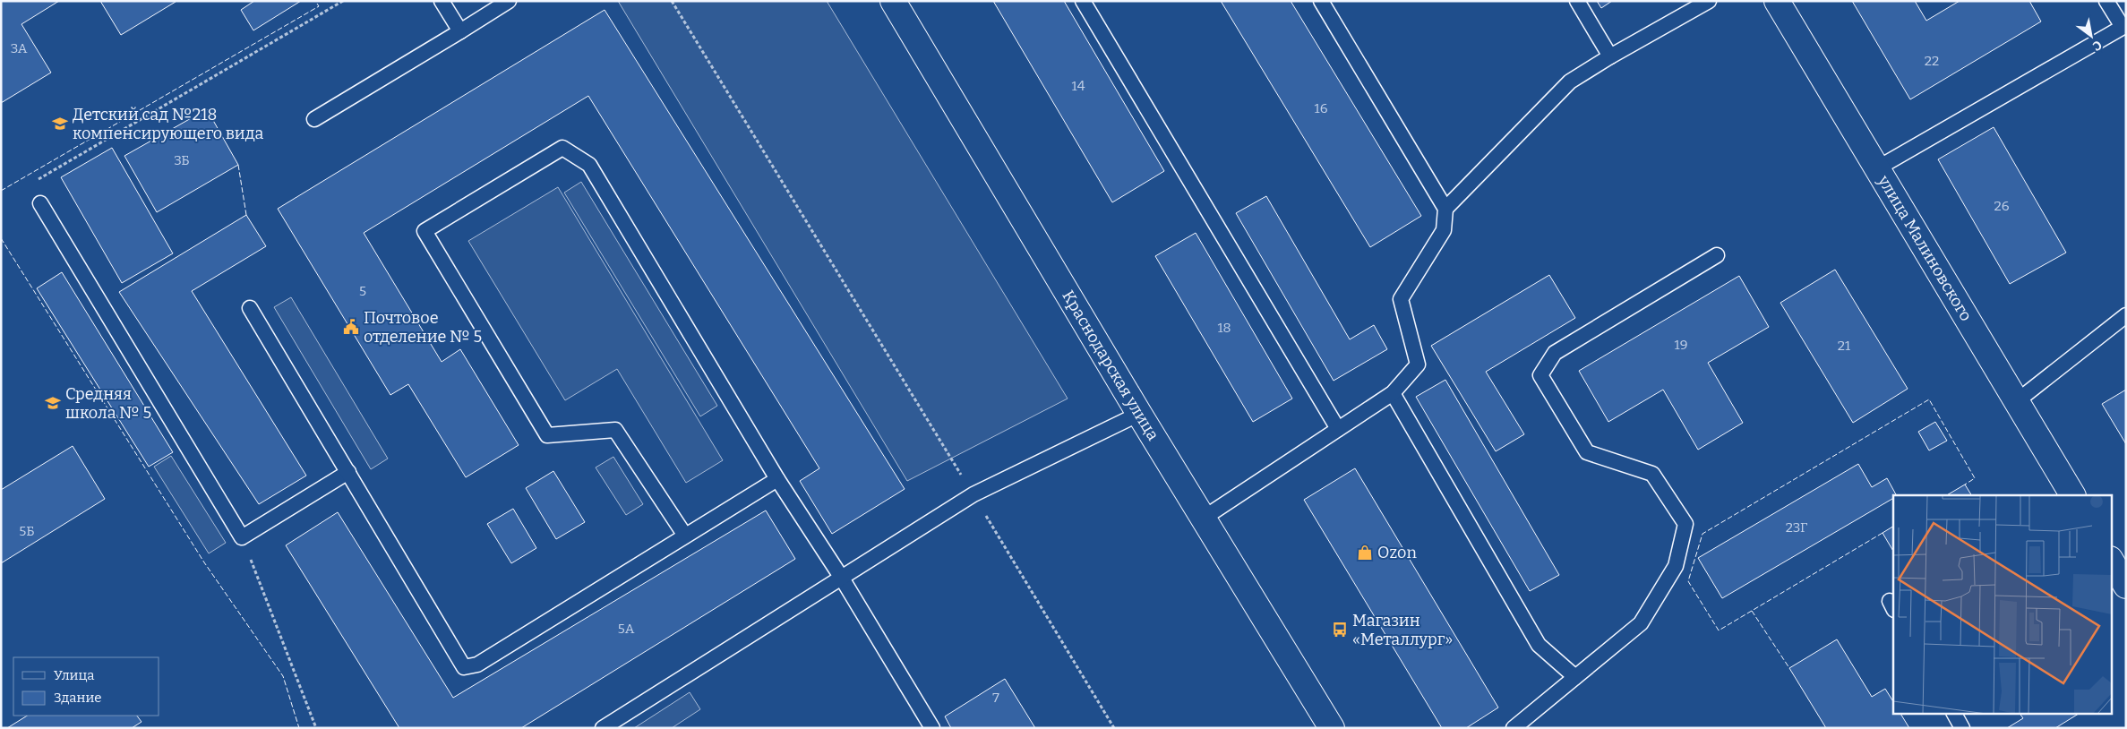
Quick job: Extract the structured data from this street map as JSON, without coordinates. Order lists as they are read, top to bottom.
{
  "streets": {
    "main road": ["улица Малиновского", "Краснодарская улица"]
  },
  "places": {
    "school or university": ["Детский сад №218 компенсирующего вида", "Средняя школа № 5"],
    "public building": ["Почтовое отделение № 5"],
    "shop": ["Ozon"],
    "bus stop": ["Магазин «Металлург»"]
  },
  "house_numbers": [
    "3А",
    "22",
    "14",
    "16",
    "3Б",
    "26",
    "5",
    "18",
    "19",
    "21",
    "23Г",
    "5Б",
    "5А",
    "7"
  ],
  "legend": ["Улица", "Здание"],
  "north": "bottom right"
}
